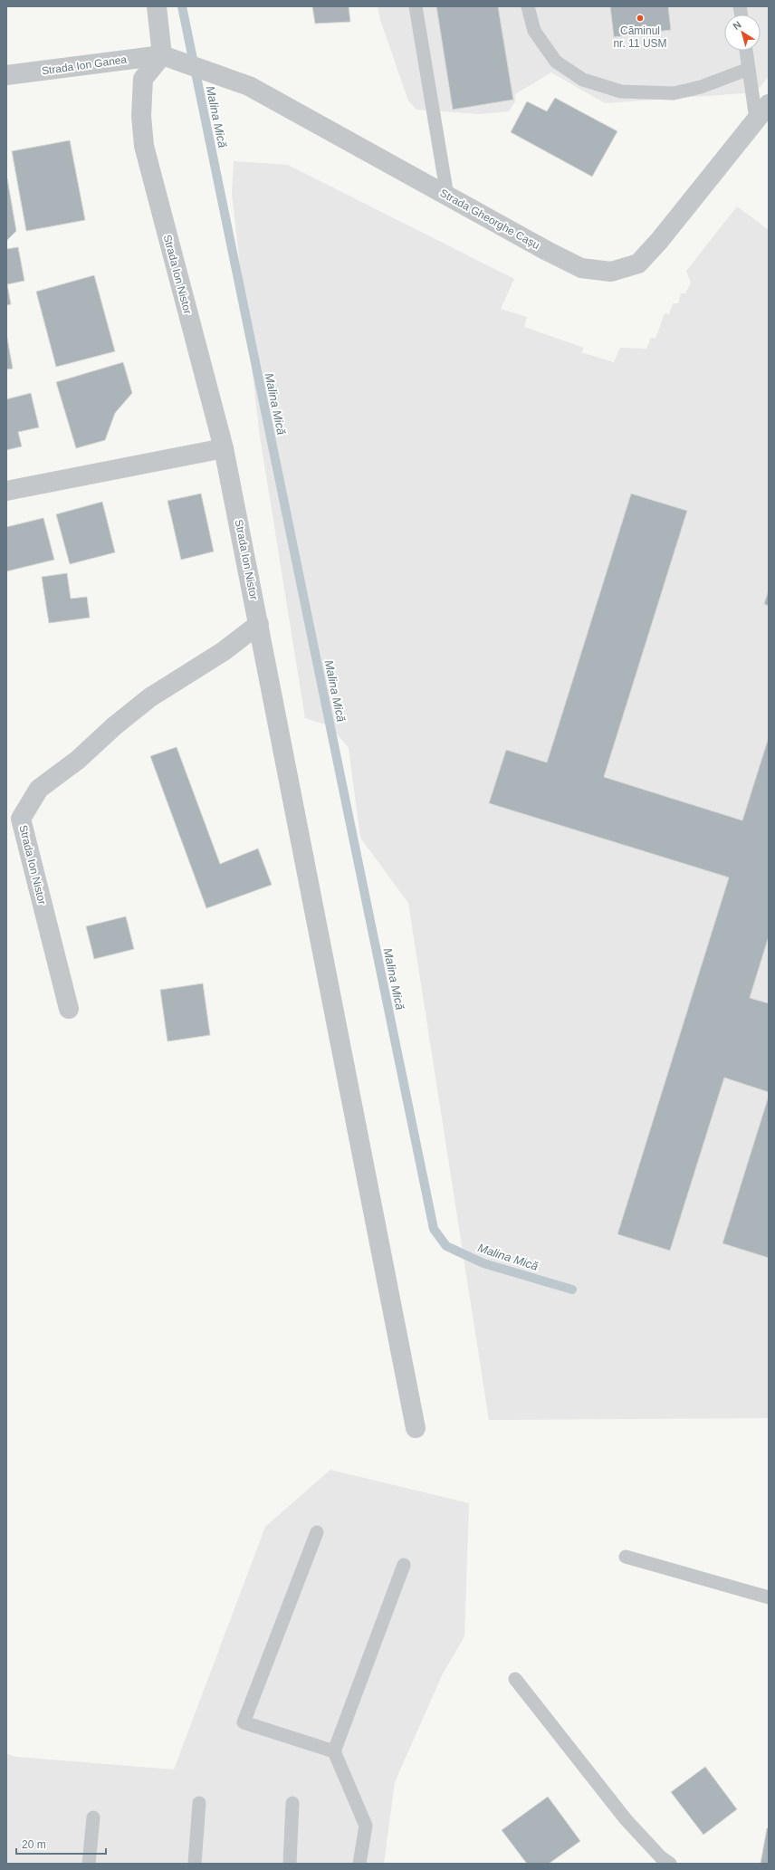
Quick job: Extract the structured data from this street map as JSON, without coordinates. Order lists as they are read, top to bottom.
{
  "streets": {
    "street": ["Strada Ion Ganea", "Strada Gheorghe Cașu", "Strada Ion Nistor"]
  },
  "crossings": [
    ["Strada Ion Ganea", "Strada Gheorghe Cașu"],
    ["Strada Ion Ganea", "Strada Ion Nistor"],
    ["Strada Gheorghe Cașu", "Strada Ion Nistor"]
  ],
  "water": ["Malina Mică"],
  "places": ["Căminul nr. 11 USM"],
  "scale_bar": "20 m",
  "north": "top left"
}
